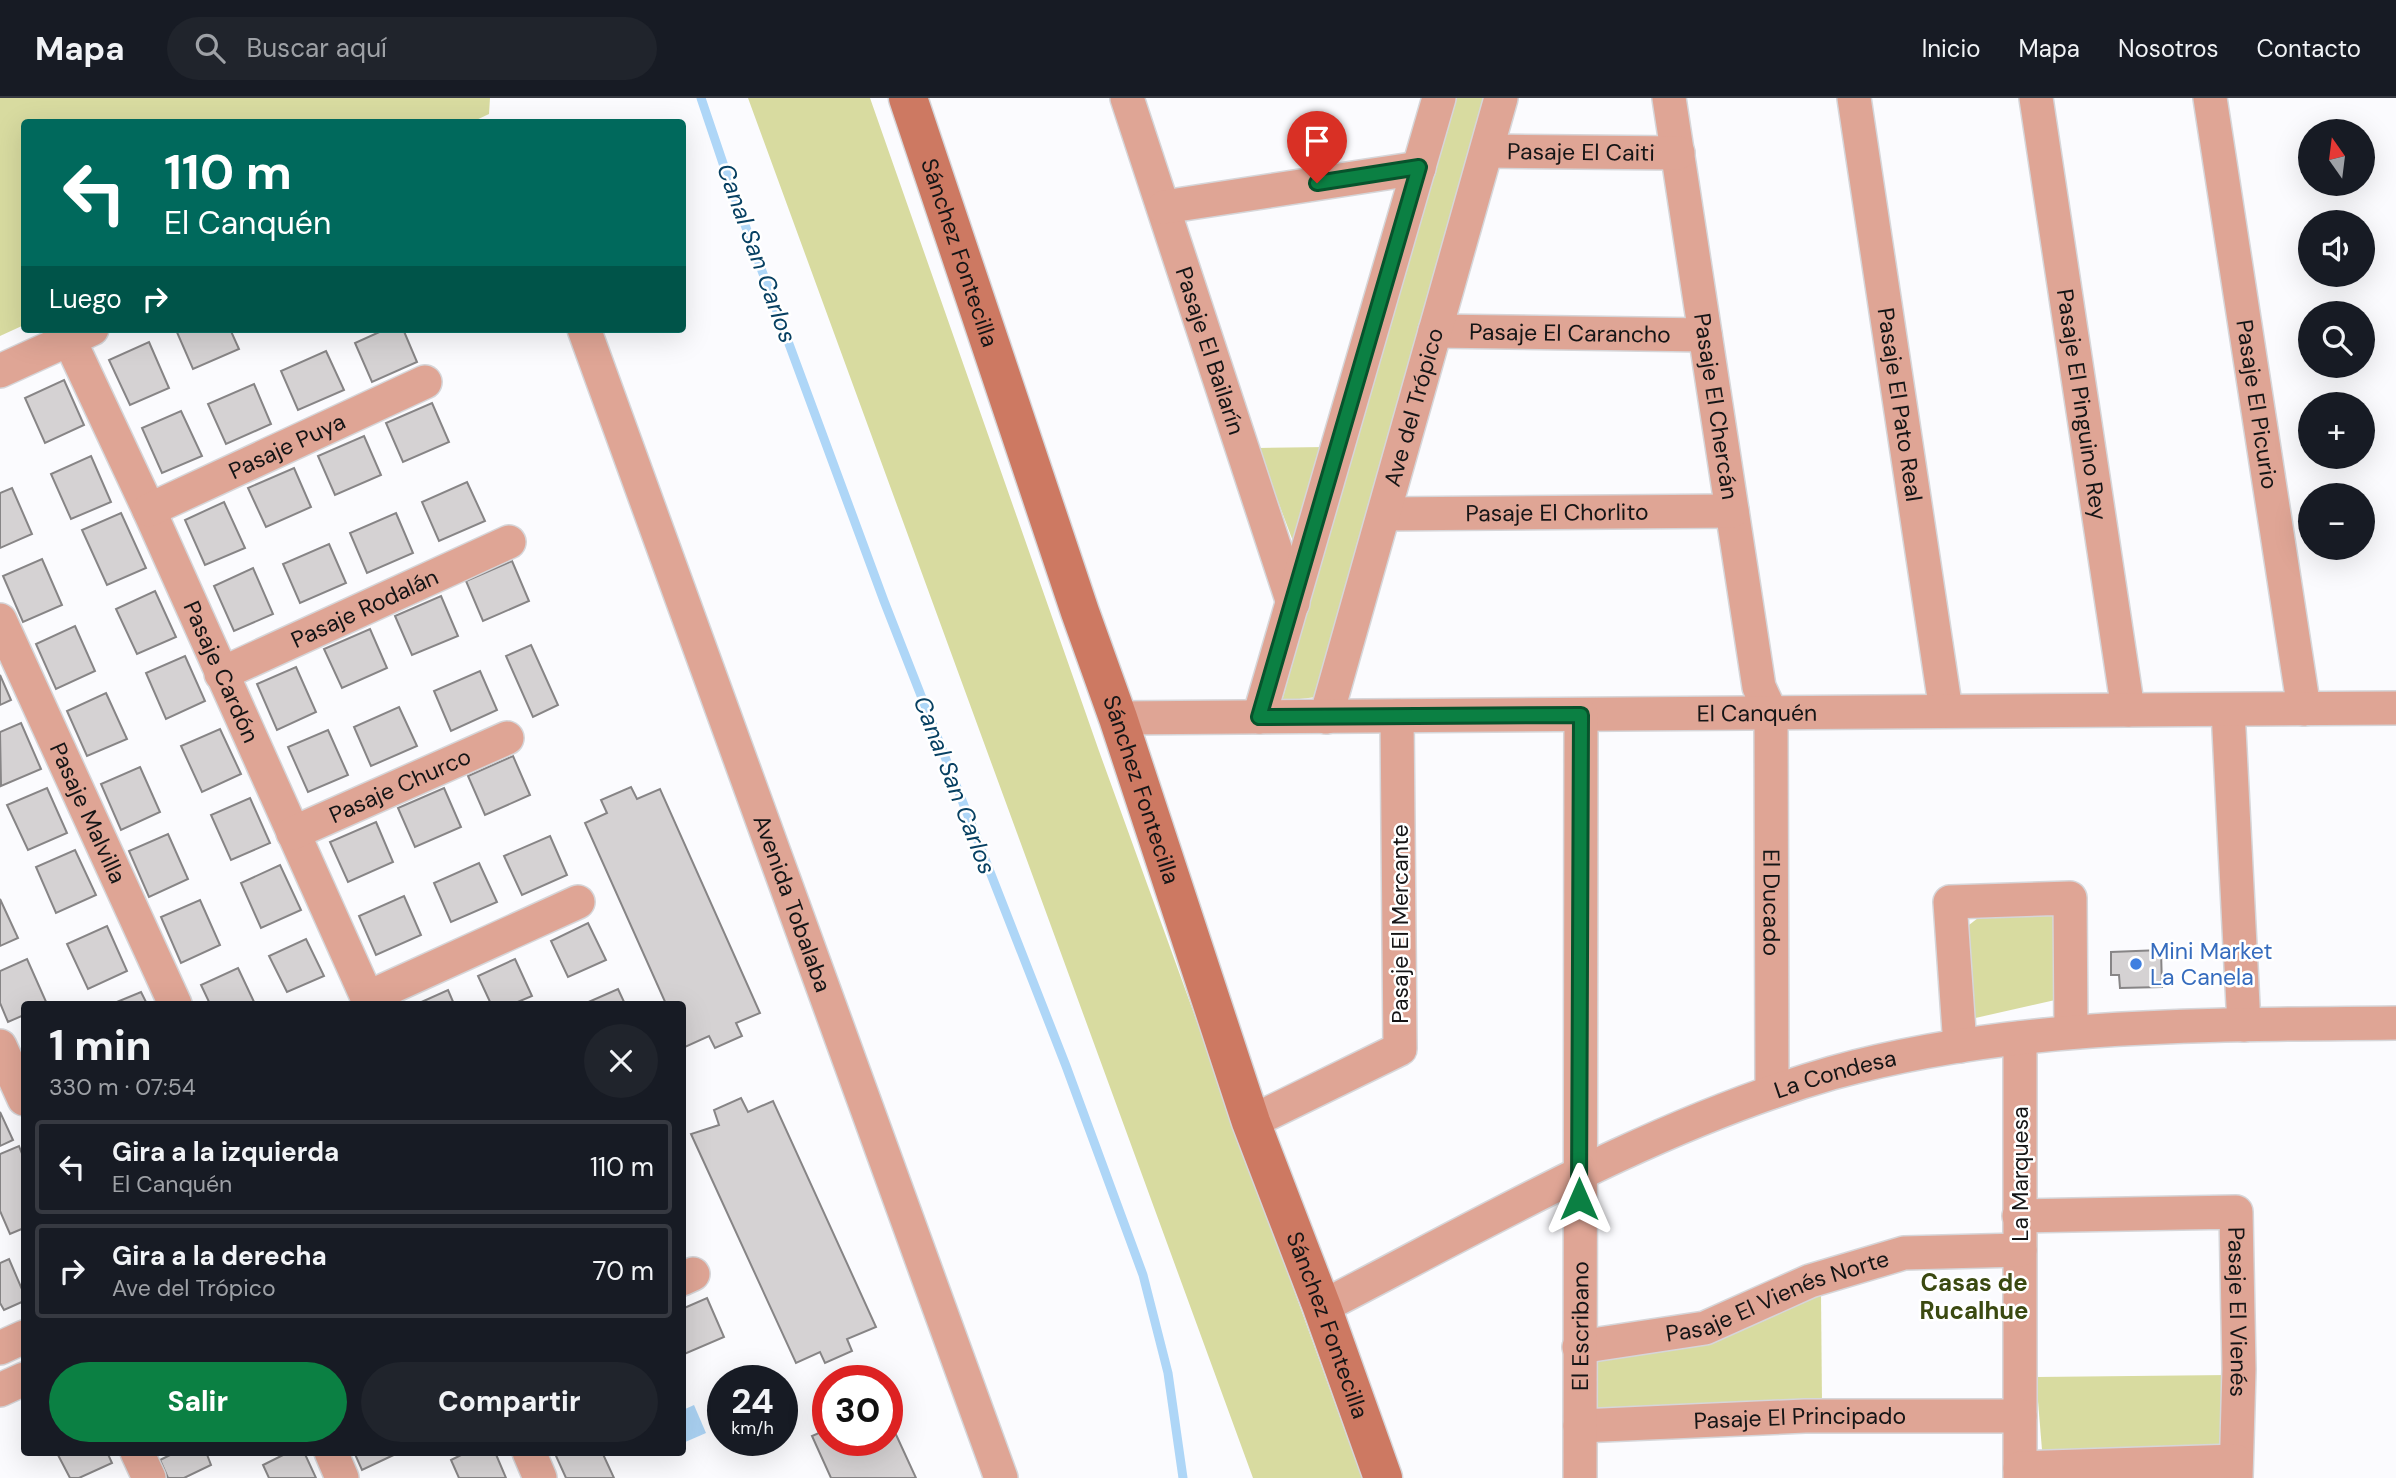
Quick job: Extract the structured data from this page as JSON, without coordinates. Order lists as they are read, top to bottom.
{
  "streets": {
    "street": [
      "Pasaje El Caiti",
      "Sánchez Fontecilla",
      "Pasaje El Carancho",
      "Pasaje El Bailarín",
      "Pasaje El Pinguino Rey",
      "Pasaje El Picurio",
      "Pasaje El Pato Real",
      "Ave del Trópico",
      "Pasaje El Chercán",
      "Pasaje Puya",
      "Pasaje El Chorlito",
      "Pasaje Rodalán",
      "Pasaje Cardón",
      "El Canquén",
      "Pasaje Churco",
      "Pasaje Malvilla",
      "Avenida Tobalaba",
      "El Ducado",
      "Pasaje El Mercante",
      "La Condesa",
      "La Marquesa",
      "Pasaje El Vienés Norte",
      "Pasaje El Vienés",
      "El Escribano",
      "Pasaje El Principado"
    ]
  },
  "crossings": [
    ["Pasaje El Caiti", "Ave del Trópico"],
    ["Pasaje El Caiti", "Pasaje El Chercán"],
    ["Sánchez Fontecilla", "El Canquén"],
    ["Sánchez Fontecilla", "Pasaje El Mercante"],
    ["Sánchez Fontecilla", "La Condesa"],
    ["Pasaje El Carancho", "Ave del Trópico"],
    ["Pasaje El Carancho", "Pasaje El Chercán"],
    ["Pasaje El Pinguino Rey", "El Canquén"],
    ["Pasaje El Picurio", "El Canquén"],
    ["Pasaje El Pato Real", "El Canquén"],
    ["Ave del Trópico", "Pasaje El Chorlito"],
    ["Ave del Trópico", "El Canquén"],
    ["Pasaje El Chercán", "Pasaje El Chorlito"],
    ["Pasaje El Chercán", "El Canquén"],
    ["Pasaje El Chercán", "El Ducado"],
    ["Pasaje Puya", "Pasaje Cardón"],
    ["Pasaje Rodalán", "Pasaje Cardón"],
    ["Pasaje Cardón", "Pasaje Churco"],
    ["El Canquén", "El Ducado"],
    ["El Canquén", "Pasaje El Mercante"],
    ["El Canquén", "El Escribano"],
    ["El Ducado", "La Condesa"],
    ["La Condesa", "La Marquesa"],
    ["La Condesa", "El Escribano"],
    ["La Marquesa", "Pasaje El Vienés Norte"],
    ["La Marquesa", "Pasaje El Vienés"],
    ["La Marquesa", "Pasaje El Principado"],
    ["Pasaje El Vienés Norte", "El Escribano"],
    ["El Escribano", "Pasaje El Principado"]
  ],
  "districts": ["Casas de Rucalhue"],
  "water": ["Canal San Carlos"],
  "places": ["Mini Market La Canela"],
  "north": "top",
  "page": {
    "header": "Mapa",
    "search": "Buscar aquí",
    "nav": [
      "Inicio",
      "Mapa",
      "Nosotros",
      "Contacto"
    ],
    "map_buttons": ["+", "−"],
    "turn": ["110 m", "El Canquén"],
    "then": "Luego",
    "heading": ["1 min", "330 m · 07:54"],
    "list": [
      {
        "name": "Gira a la izquierda",
        "note": "El Canquén",
        "value": "110 m"
      },
      {
        "name": "Gira a la derecha",
        "note": "Ave del Trópico",
        "value": "70 m"
      }
    ],
    "buttons": ["Salir", "Compartir"],
    "speed": "24 km/h",
    "limit": "30"
  }
}
